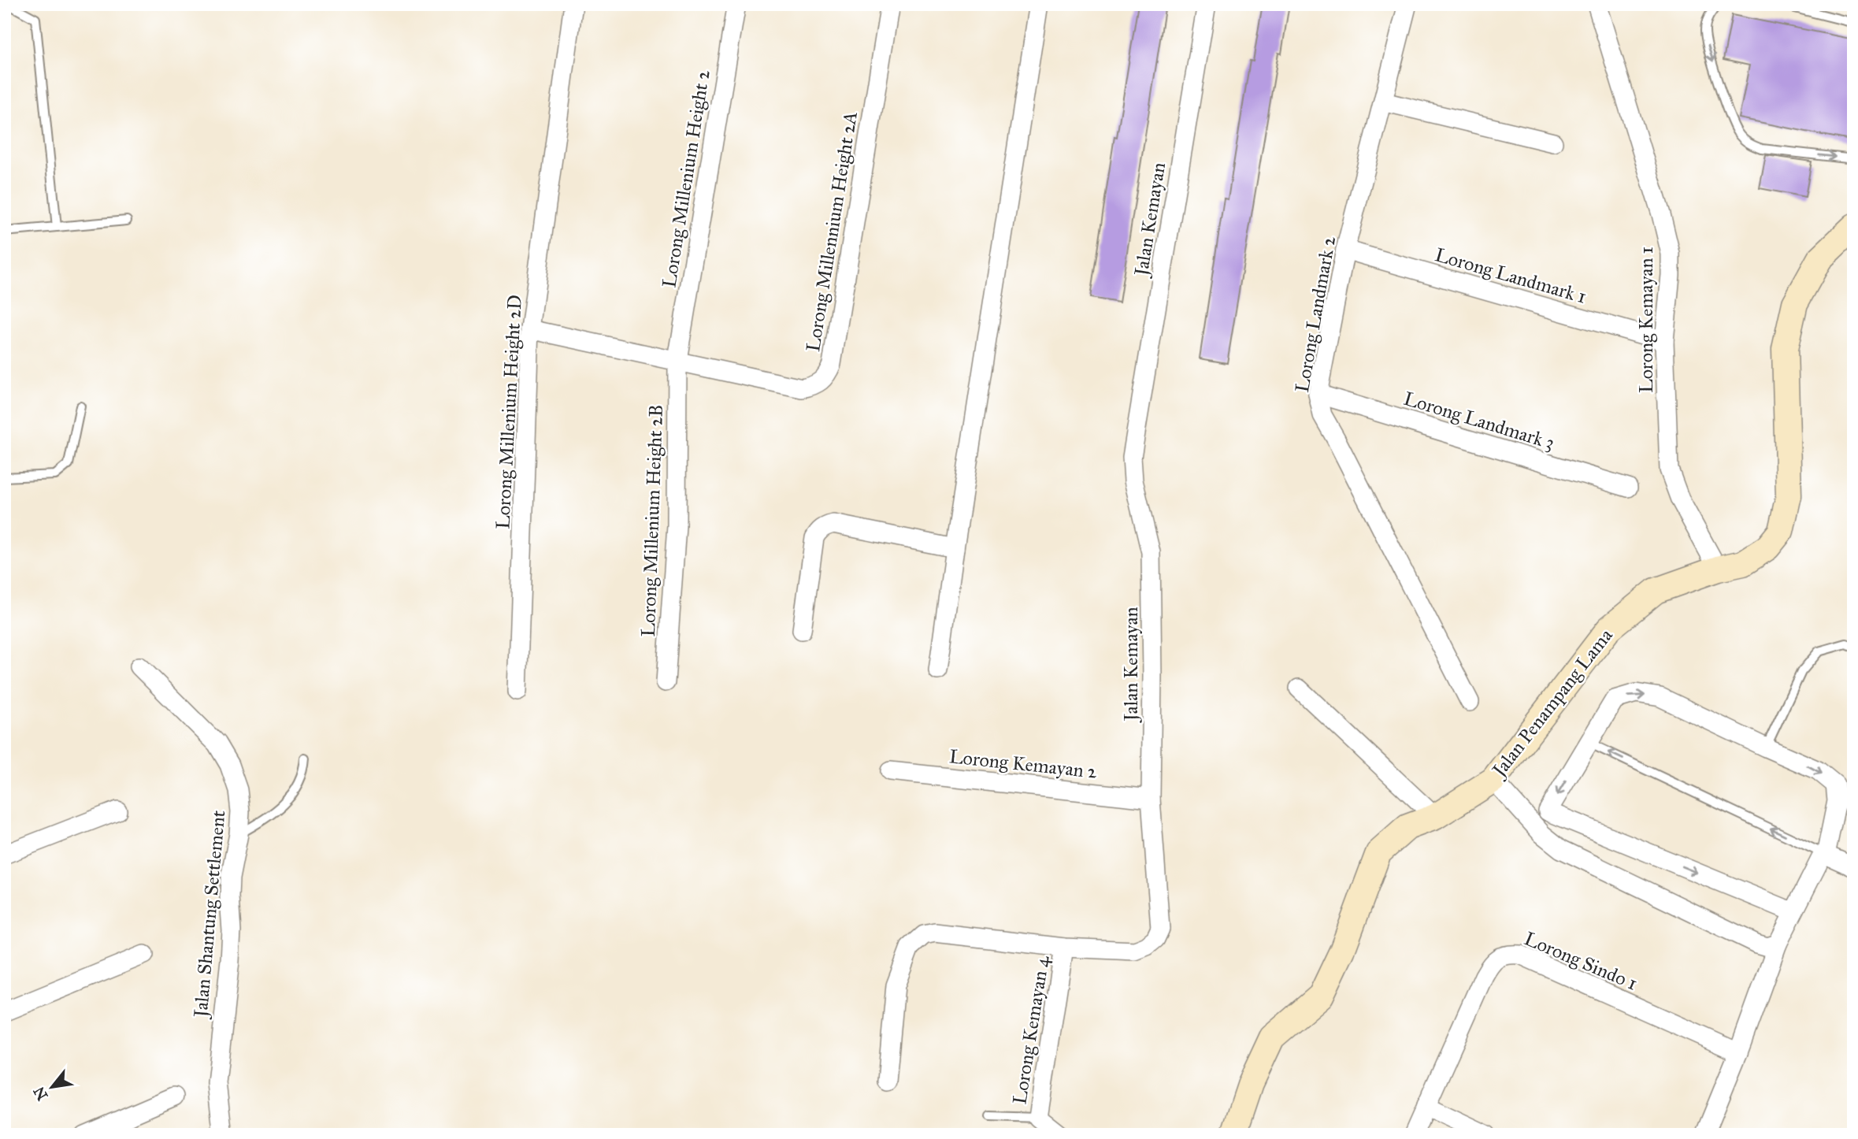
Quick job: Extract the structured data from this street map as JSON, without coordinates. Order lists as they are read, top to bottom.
{
  "streets": {
    "main road": ["Jalan Penampang Lama"],
    "street": [
      "Lorong Millenium Height 2",
      "Jalan Kemayan",
      "Lorong Millennium Height 2A",
      "Lorong Landmark 1",
      "Lorong Landmark 2",
      "Lorong Kemayan 1",
      "Lorong Millenium Height 2D",
      "Lorong Landmark 3",
      "Lorong Millenium Height 2B",
      "Lorong Kemayan 2",
      "Jalan Shantung Settlement",
      "Lorong Sindo 1",
      "Lorong Kemayan 4"
    ]
  },
  "crossings": [
    ["Lorong Millenium Height 2", "Lorong Millennium Height 2A"],
    ["Lorong Millenium Height 2", "Lorong Millenium Height 2B"],
    ["Jalan Kemayan", "Lorong Kemayan 2"],
    ["Jalan Kemayan", "Lorong Kemayan 4"],
    ["Lorong Millennium Height 2A", "Lorong Millenium Height 2B"],
    ["Lorong Landmark 1", "Lorong Landmark 2"],
    ["Lorong Landmark 1", "Lorong Kemayan 1"],
    ["Lorong Landmark 2", "Lorong Landmark 3"],
    ["Lorong Kemayan 1", "Jalan Penampang Lama"]
  ],
  "north": "bottom left"
}
